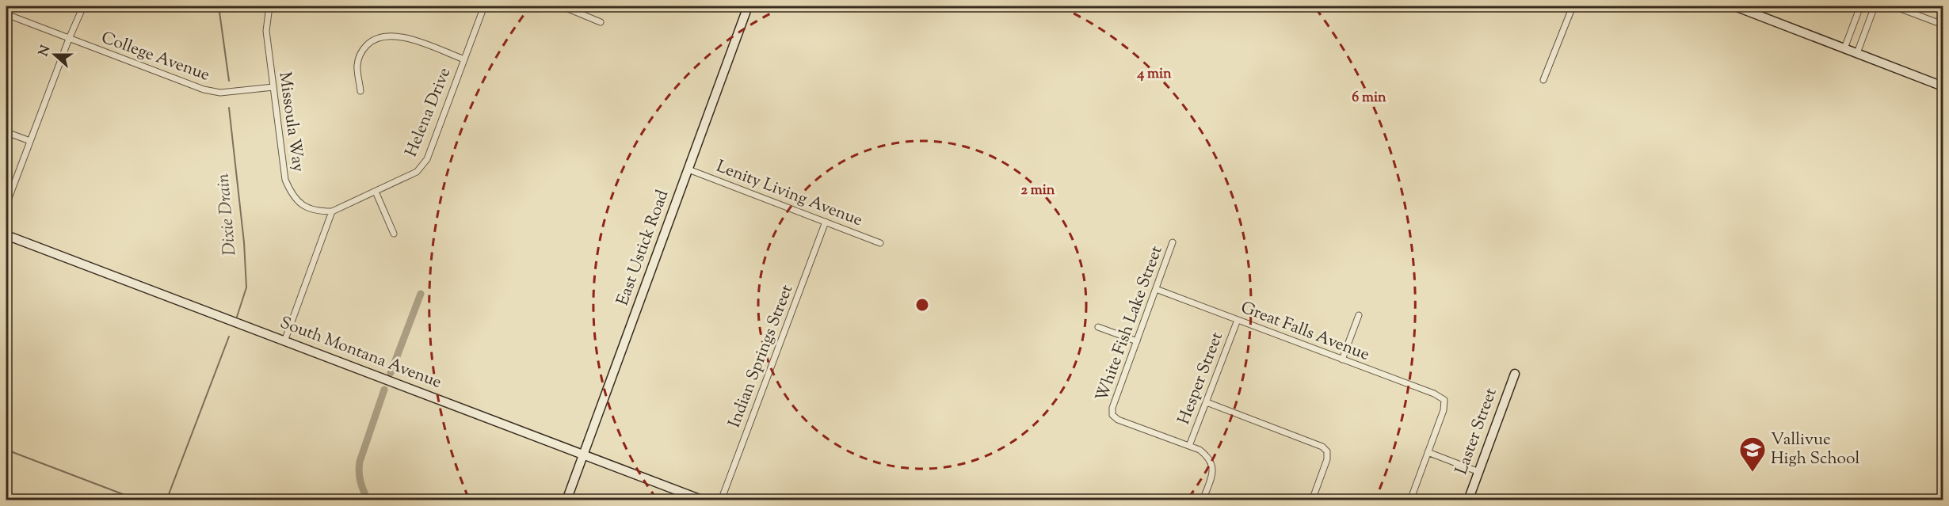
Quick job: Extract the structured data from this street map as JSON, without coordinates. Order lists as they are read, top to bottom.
{
  "streets": {
    "street": [
      "College Avenue",
      "Helena Drive",
      "Missoula Way",
      "Lenity Living Avenue",
      "East Ustick Road",
      "White Fish Lake Street",
      "Great Falls Avenue",
      "South Montana Avenue",
      "Indian Springs Street",
      "Hesper Street",
      "Laster Street"
    ]
  },
  "crossings": [
    ["College Avenue", "Missoula Way"],
    ["Helena Drive", "Missoula Way"],
    ["Lenity Living Avenue", "East Ustick Road"],
    ["Lenity Living Avenue", "Indian Springs Street"],
    ["East Ustick Road", "South Montana Avenue"],
    ["White Fish Lake Street", "Great Falls Avenue"],
    ["White Fish Lake Street", "Hesper Street"],
    ["Great Falls Avenue", "Hesper Street"]
  ],
  "water": ["Dixie Drain"],
  "places": {
    "school or university": ["Vallivue High School"]
  },
  "north": "left",
  "rings": ["4 min", "6 min", "2 min"]
}
